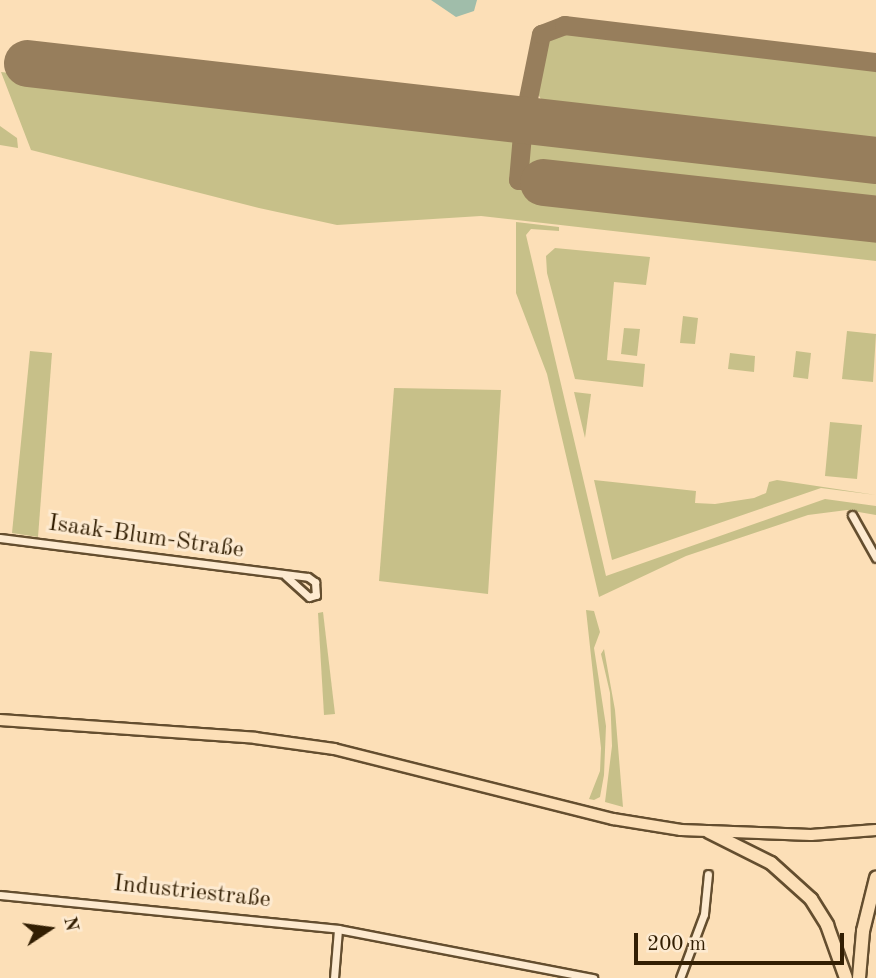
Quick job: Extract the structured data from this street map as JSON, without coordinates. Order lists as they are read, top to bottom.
{
  "streets": {
    "street": ["Isaak-Blum-Straße", "Industriestraße"]
  },
  "scale_bar": "200 m",
  "north": "right"
}
